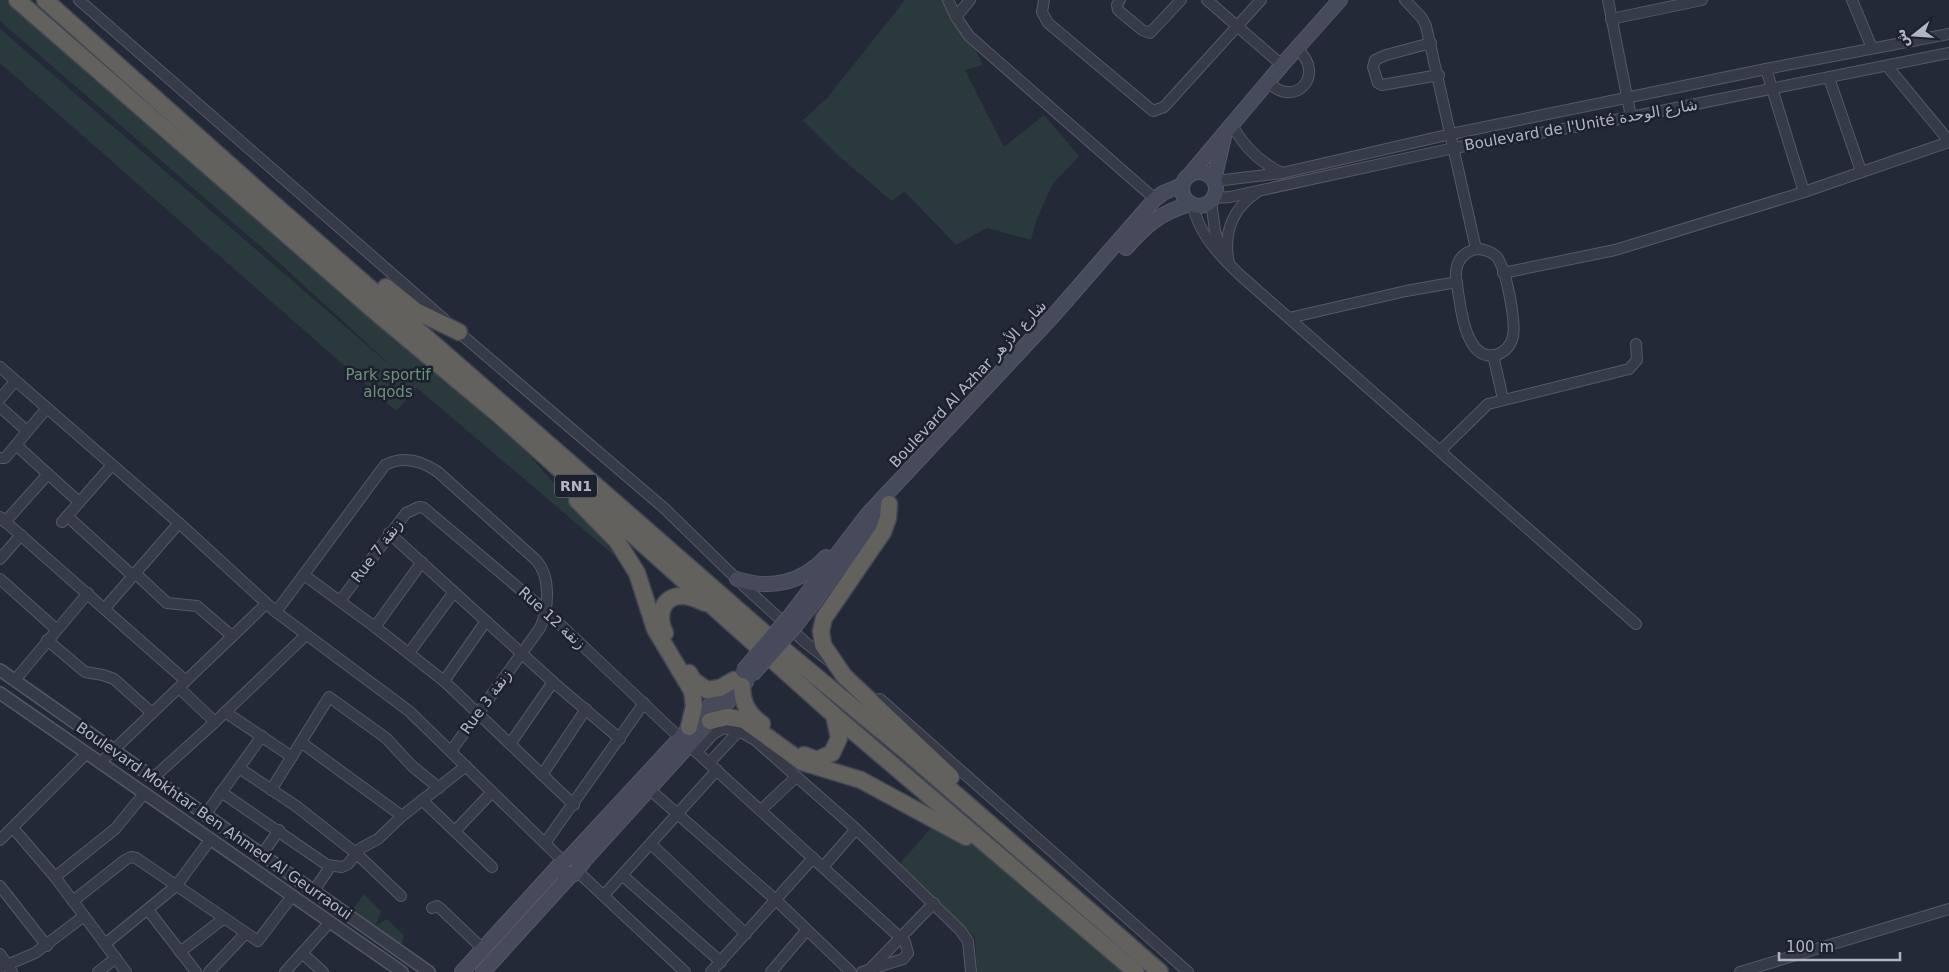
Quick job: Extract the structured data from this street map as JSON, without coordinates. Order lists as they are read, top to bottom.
{
  "streets": {
    "highway": ["RN1"],
    "main road": ["Boulevard Al Azhar شارع الأزهر"],
    "street": [
      "Boulevard de l'Unité شارع الوحدة",
      "Rue 7 زنقة",
      "Rue 12 زنقة",
      "Rue 3 زنقة",
      "Boulevard Mokhtar Ben Ahmed Al Geurraoui"
    ]
  },
  "crossings": [
    ["Boulevard de l'Unité شارع الوحدة", "Boulevard Al Azhar شارع الأزهر"],
    ["Rue 7 زنقة", "Rue 12 زنقة"],
    ["Rue 12 زنقة", "Rue 3 زنقة"]
  ],
  "parks": ["Park sportif alqods"],
  "scale_bar": "100 m",
  "north": "left"
}
